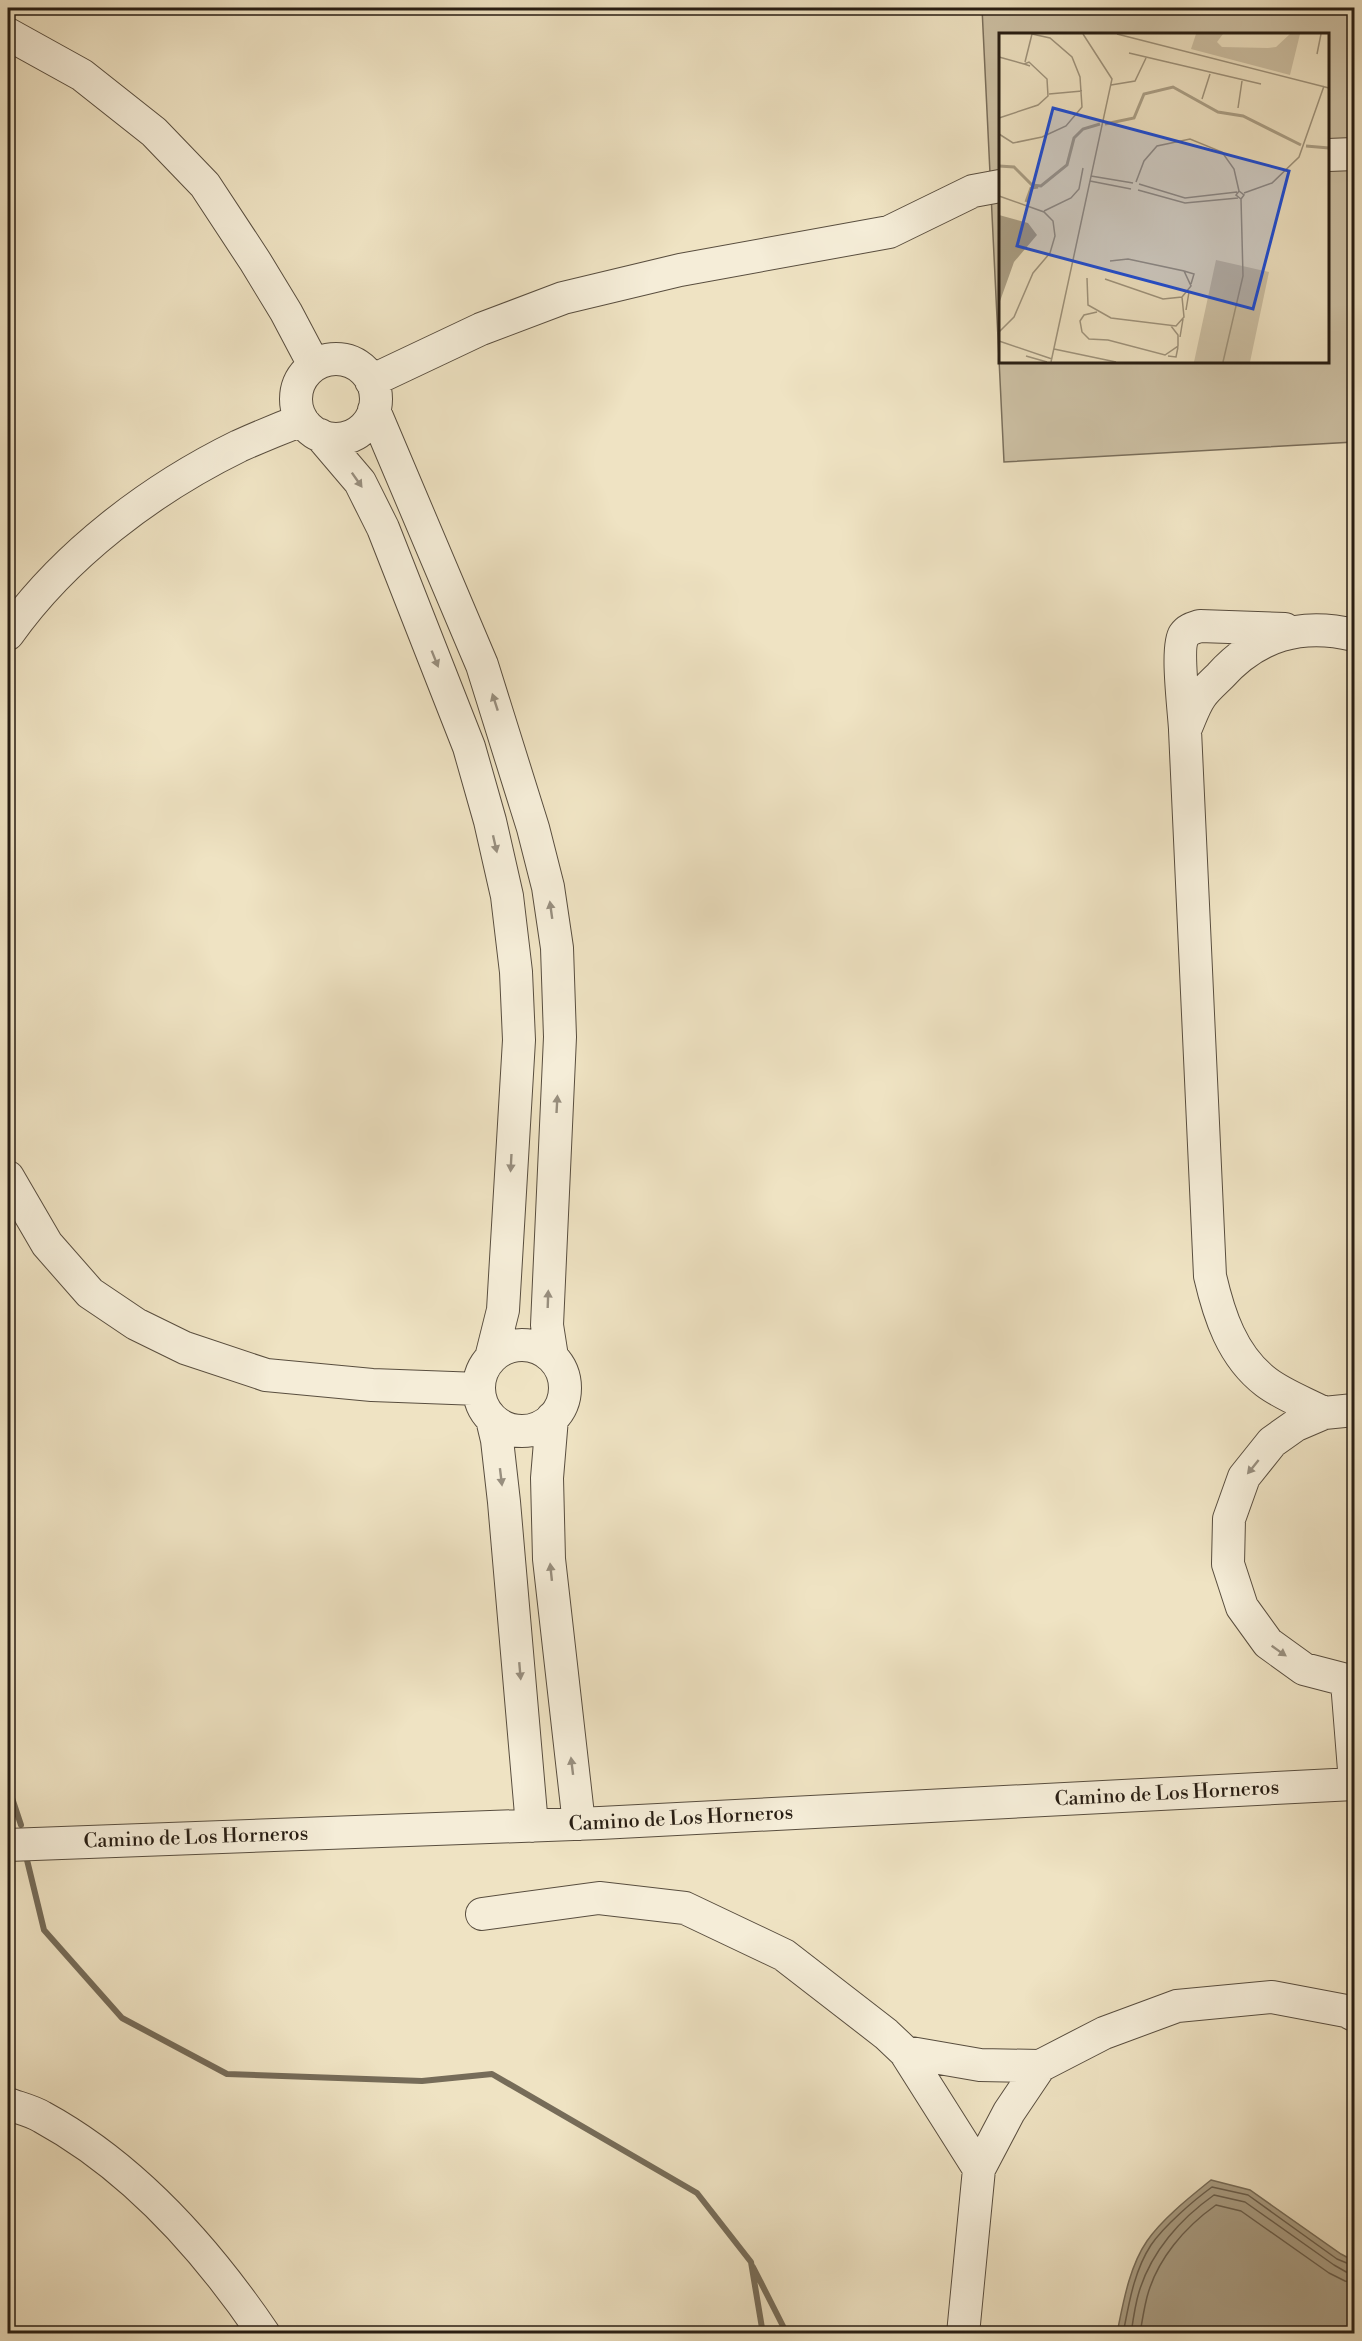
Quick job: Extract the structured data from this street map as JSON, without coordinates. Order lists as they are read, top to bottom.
{
  "streets": {
    "street": ["Camino de Los Horneros"]
  }
}
